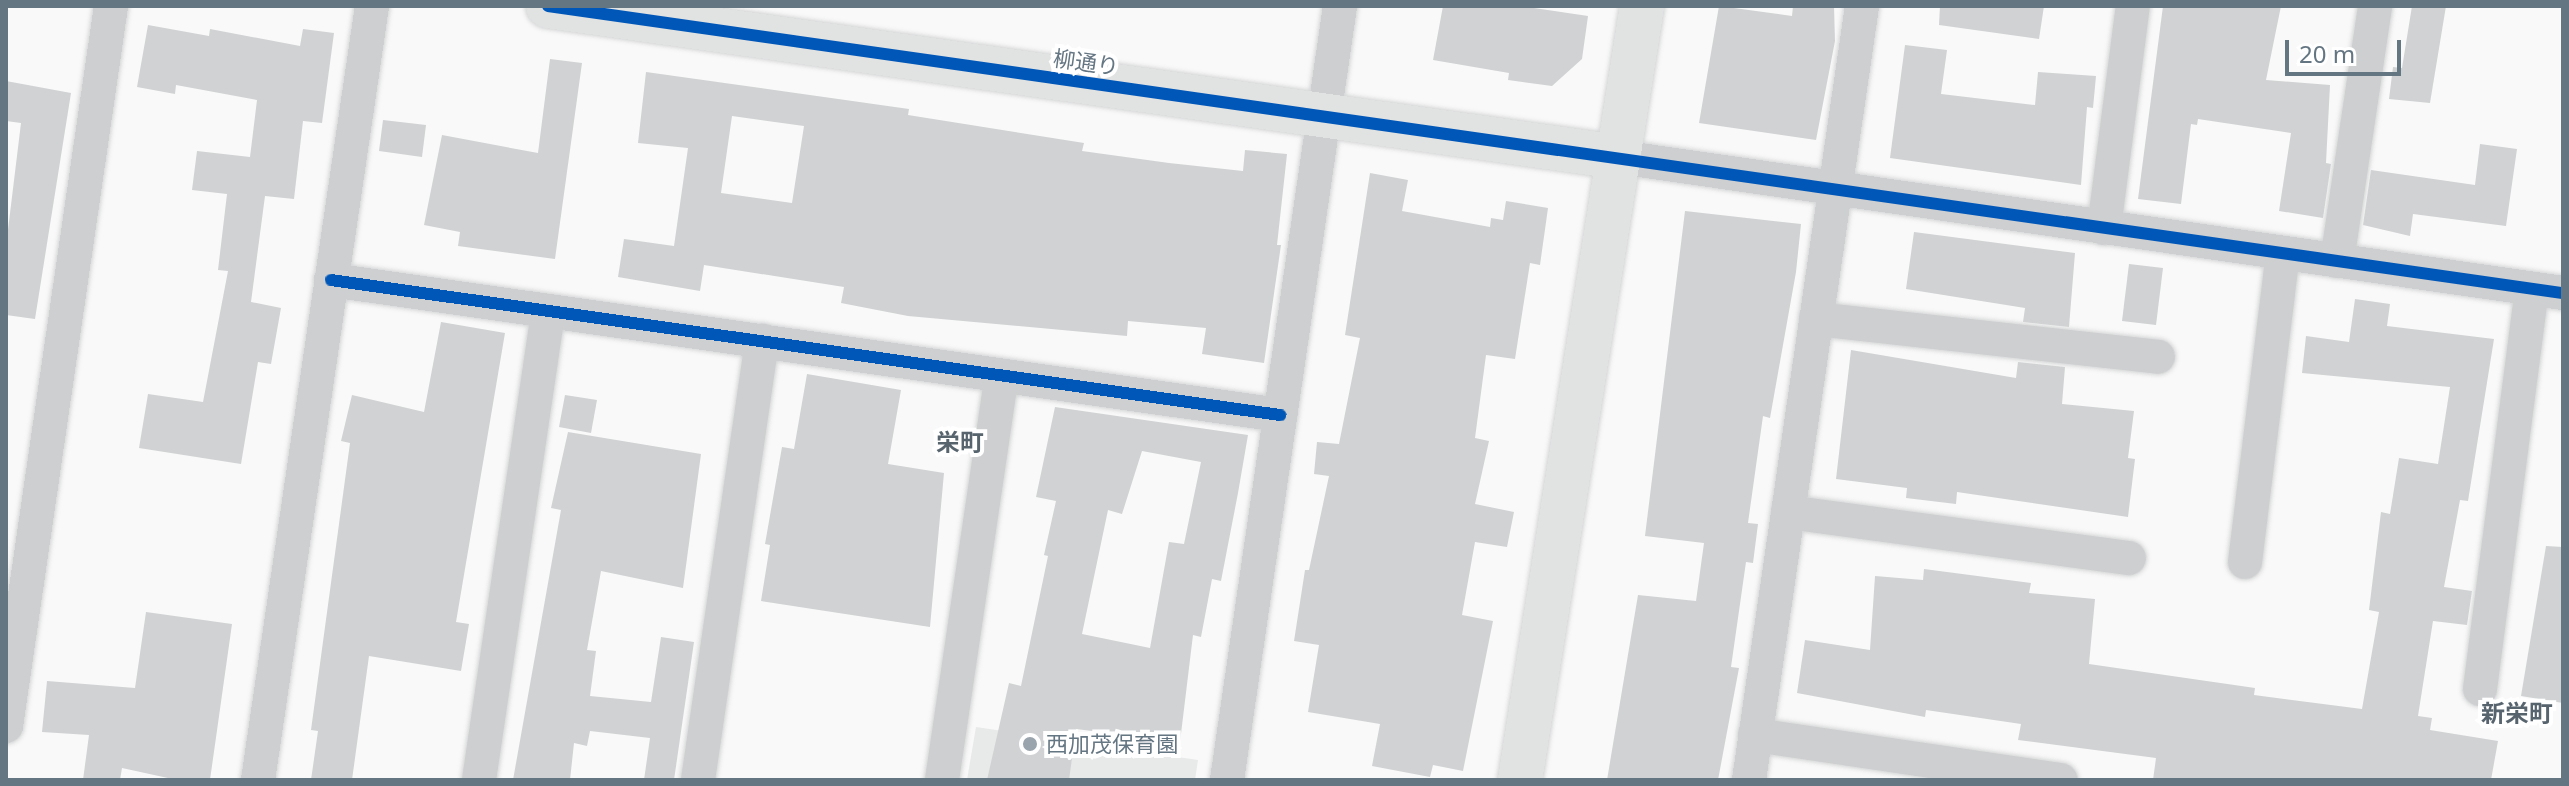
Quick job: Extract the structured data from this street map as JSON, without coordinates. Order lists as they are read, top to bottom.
{
  "streets": {
    "street": ["柳通り"]
  },
  "districts": ["栄町", "新栄町"],
  "places": ["西加茂保育園"],
  "scale_bar": "20 m"
}
